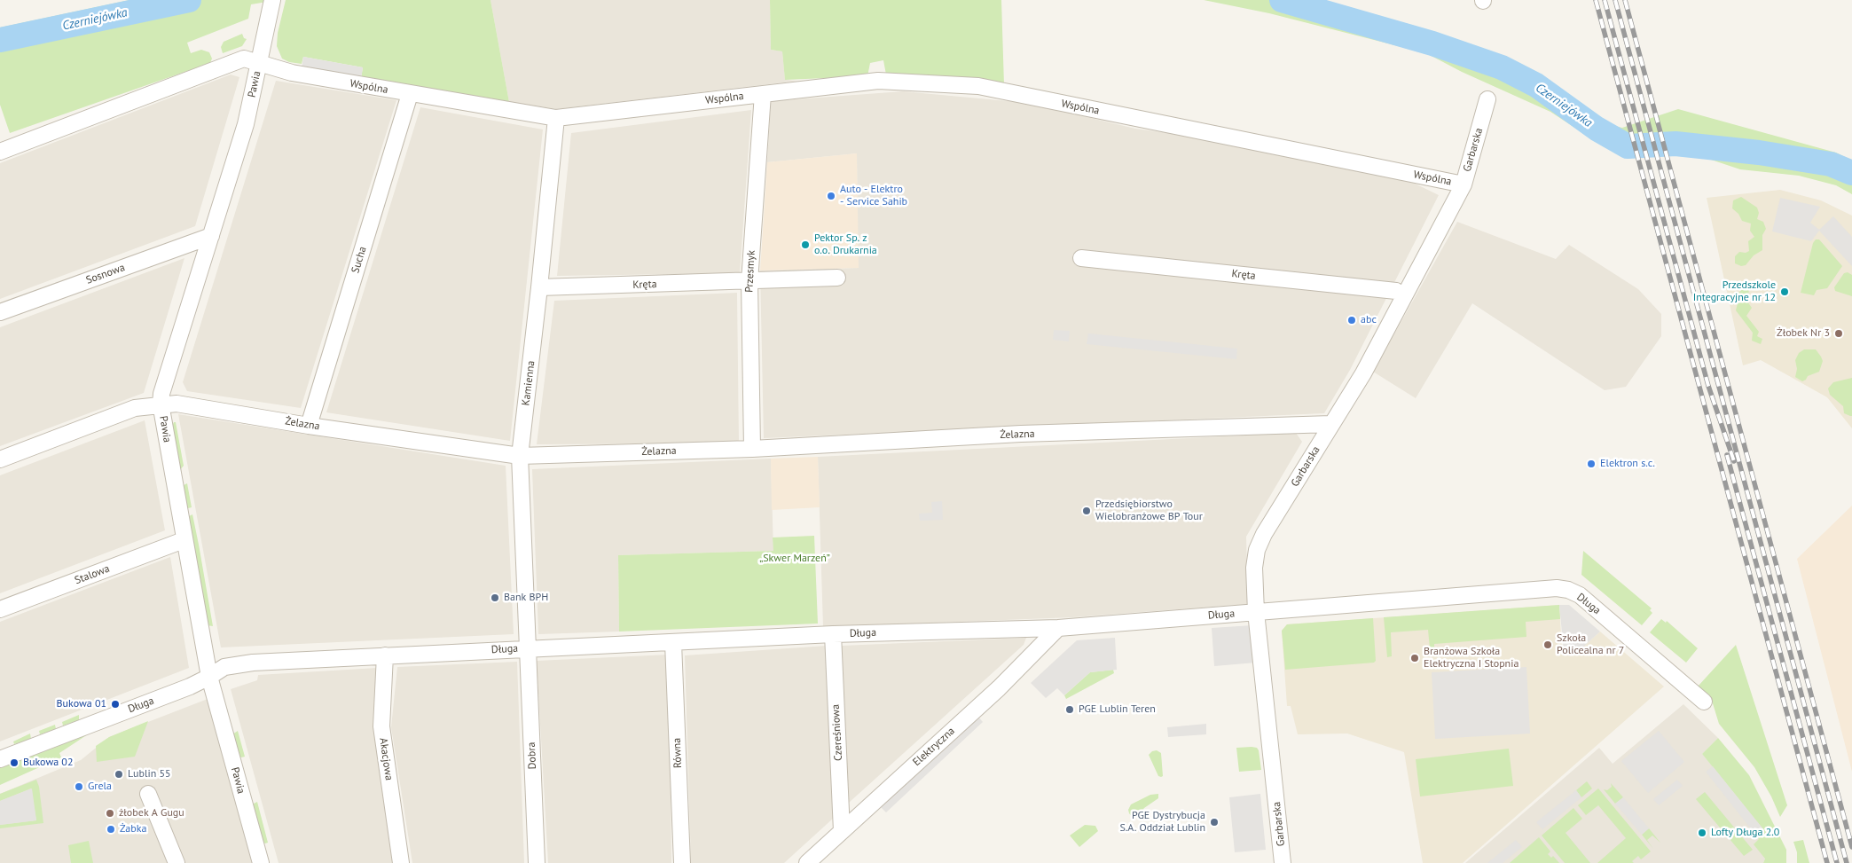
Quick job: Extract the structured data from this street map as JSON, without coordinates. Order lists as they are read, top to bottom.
{
  "streets": {
    "street": [
      "Pawia",
      "Wspólna",
      "Garbarska",
      "Sucha",
      "Przesmyk",
      "Sosnowa",
      "Kręta",
      "Kamienna",
      "Żelazna",
      "Stalowa",
      "Długa",
      "Czereśniowa",
      "Elektryczna",
      "Równa",
      "Dobra",
      "Akacjowa"
    ]
  },
  "crossings": [
    ["Pawia", "Wspólna"],
    ["Pawia", "Sosnowa"],
    ["Pawia", "Żelazna"],
    ["Pawia", "Stalowa"],
    ["Pawia", "Długa"],
    ["Wspólna", "Garbarska"],
    ["Wspólna", "Sucha"],
    ["Wspólna", "Przesmyk"],
    ["Wspólna", "Kamienna"],
    ["Garbarska", "Kręta"],
    ["Garbarska", "Żelazna"],
    ["Garbarska", "Długa"],
    ["Sucha", "Żelazna"],
    ["Przesmyk", "Kręta"],
    ["Przesmyk", "Żelazna"],
    ["Kręta", "Kamienna"],
    ["Kamienna", "Żelazna"],
    ["Kamienna", "Długa"],
    ["Kamienna", "Dobra"],
    ["Długa", "Czereśniowa"],
    ["Długa", "Elektryczna"],
    ["Długa", "Równa"],
    ["Długa", "Dobra"],
    ["Długa", "Akacjowa"],
    ["Czereśniowa", "Elektryczna"]
  ],
  "water": ["Czerniejówka"],
  "parks": ["„Skwer Marzeń”"],
  "places": [
    "Auto - Elektro - Service Sahib",
    "Pektor Sp. z o.o. Drukarnia",
    "Przedszkole Integracyjne nr 12",
    "abc",
    "Żłobek Nr 3",
    "Elektron s.c.",
    "Przedsiębiorstwo Wielobranżowe BP Tour",
    "Bank BPH",
    "Szkoła Policealna nr 7",
    "Branżowa Szkoła Elektryczna I Stopnia",
    "Bukowa 01",
    "PGE Lublin Teren",
    "Bukowa 02",
    "Lublin 55",
    "Grela",
    "żłobek A Gugu",
    "PGE Dystrybucja S.A. Oddział Lublin",
    "Żabka",
    "Lofty Długa 2.0"
  ]
}
